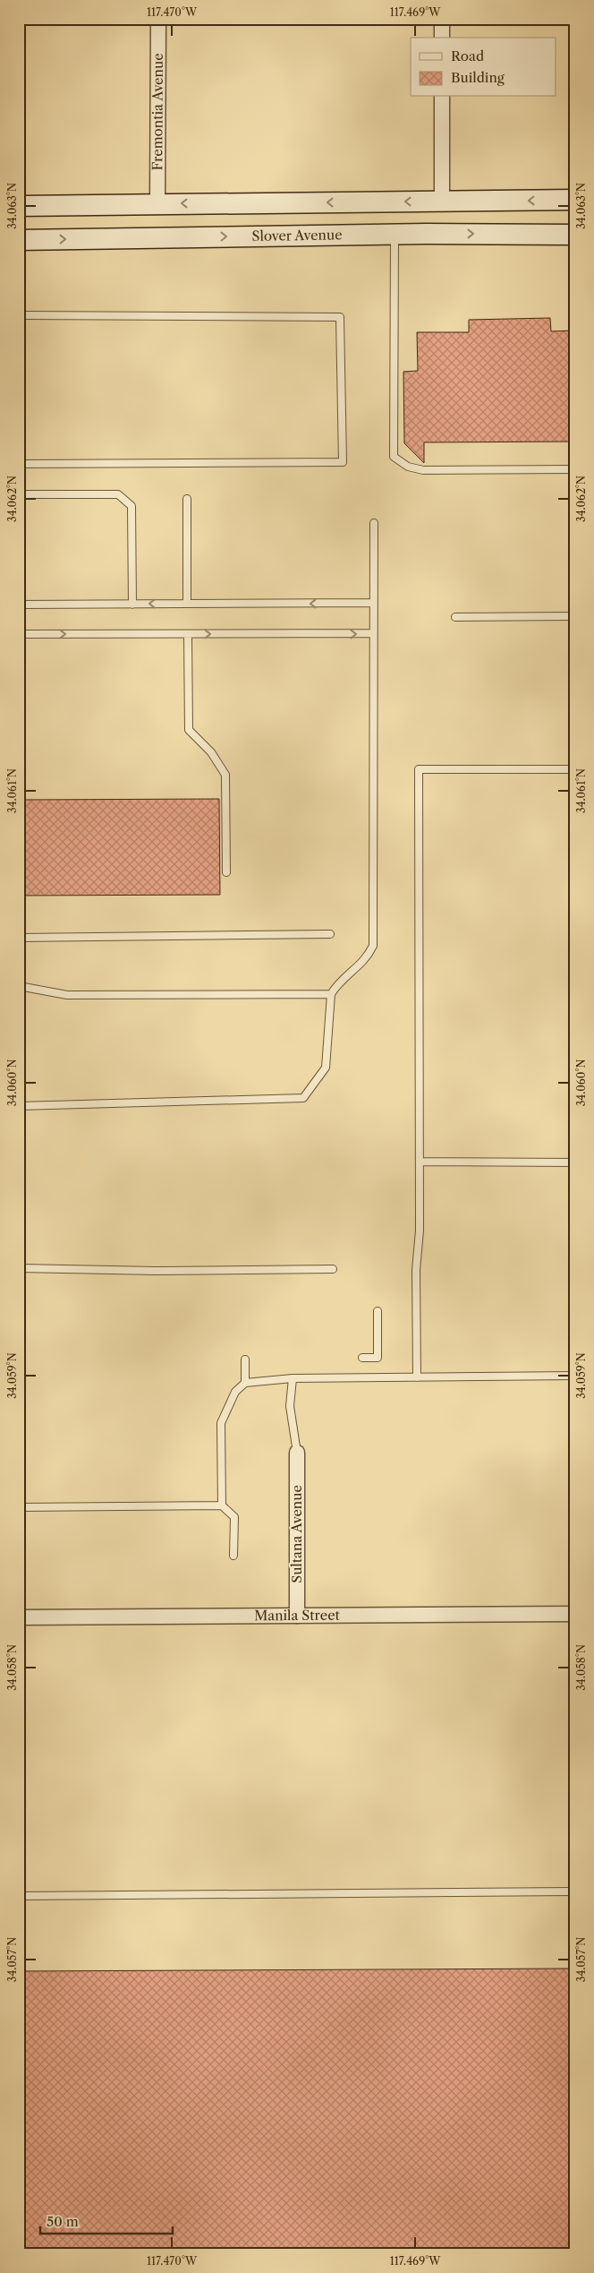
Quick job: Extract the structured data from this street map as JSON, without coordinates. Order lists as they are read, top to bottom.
{
  "streets": {
    "main road": ["Slover Avenue"],
    "street": ["Fremontia Avenue", "Sultana Avenue", "Manila Street"]
  },
  "crossings": [
    ["Sultana Avenue", "Manila Street"]
  ],
  "legend": ["Road", "Building"],
  "scale_bar": "50 m",
  "coordinates": [
    "117.470°W",
    "117.469°W",
    "34.063°N",
    "34.062°N",
    "34.061°N",
    "34.060°N",
    "34.059°N",
    "34.058°N",
    "34.057°N"
  ]
}
